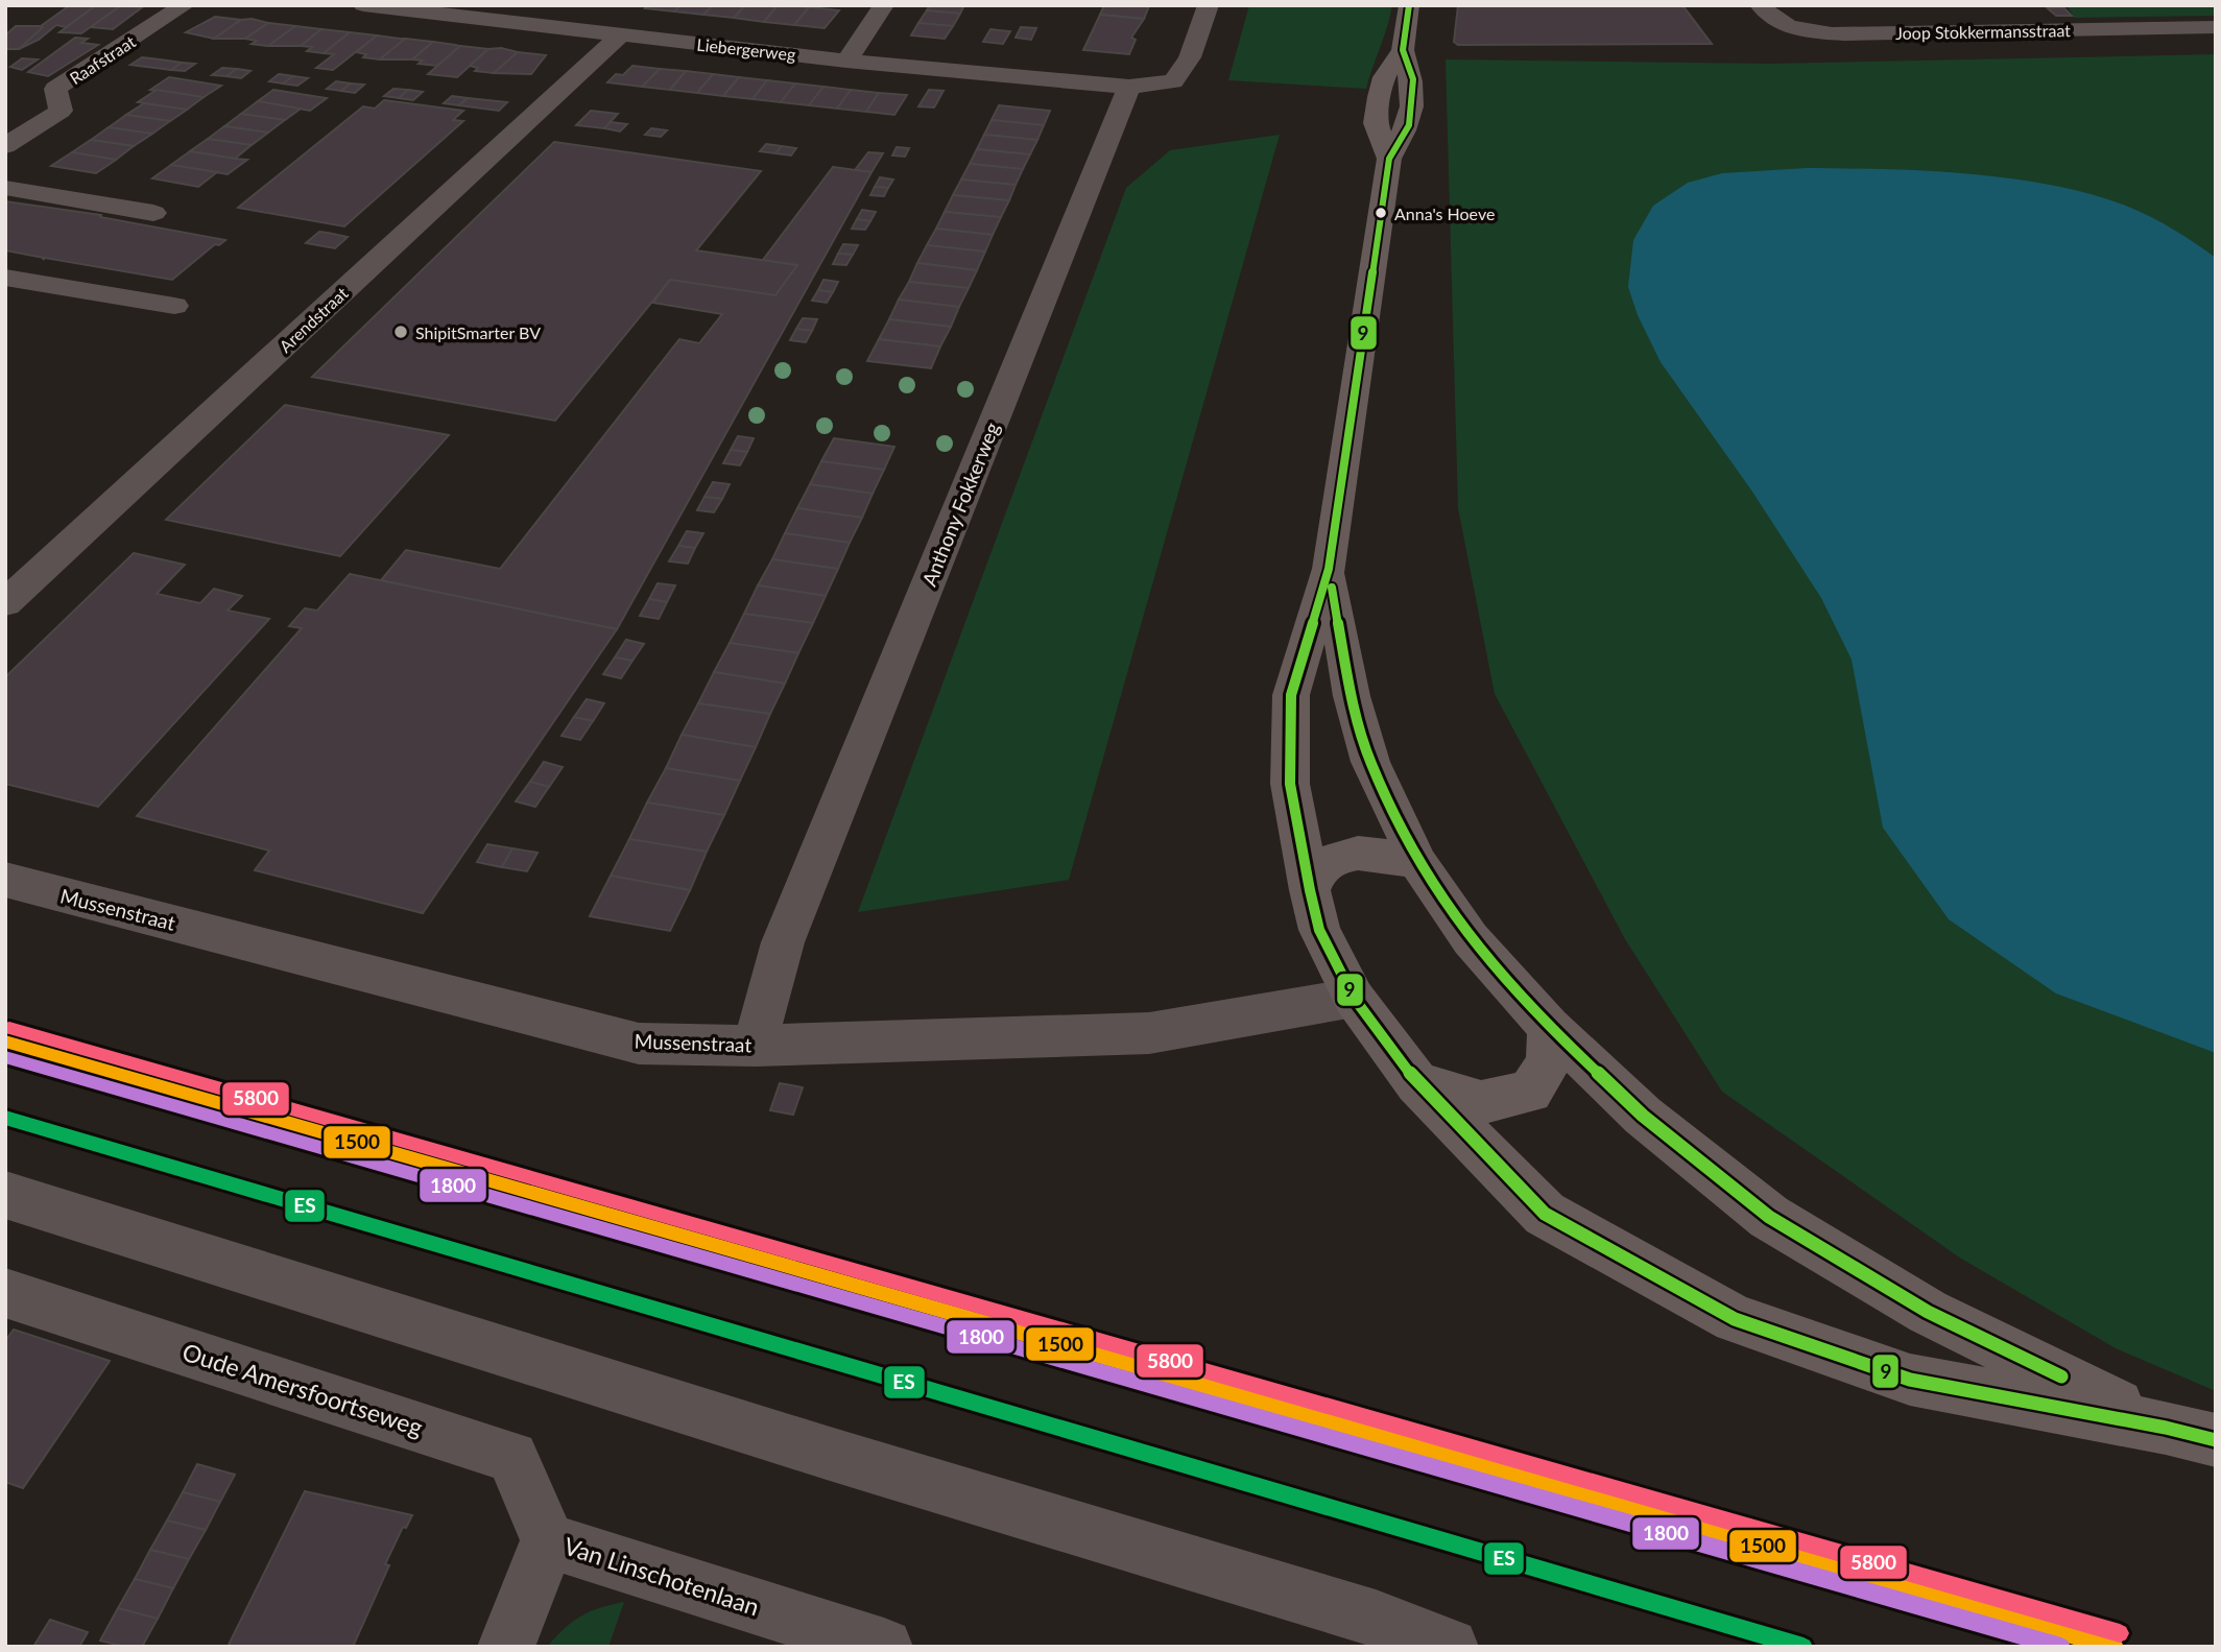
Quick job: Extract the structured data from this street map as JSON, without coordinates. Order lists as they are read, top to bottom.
{
  "streets": {
    "street": [
      "Joop Stokkermansstraat",
      "Liebergerweg",
      "Raafstraat",
      "Arendstraat",
      "Anthony Fokkerweg",
      "Mussenstraat",
      "Oude Amersfoortseweg",
      "Van Linschotenlaan"
    ]
  },
  "crossings": [
    ["Liebergerweg", "Arendstraat"],
    ["Liebergerweg", "Anthony Fokkerweg"],
    ["Anthony Fokkerweg", "Mussenstraat"],
    ["Oude Amersfoortseweg", "Van Linschotenlaan"]
  ],
  "places": ["Anna's Hoeve", "ShipitSmarter BV"],
  "lines": [
    "transit line 9",
    "transit line 5800",
    "transit line 1500",
    "transit line 1800",
    "transit line ES"
  ]
}
